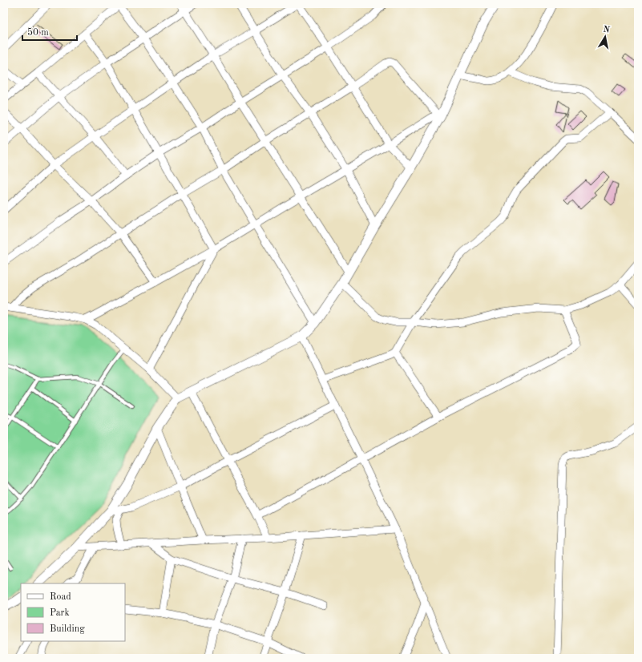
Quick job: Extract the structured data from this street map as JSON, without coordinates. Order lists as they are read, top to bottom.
{
  "legend": ["Road", "Park", "Building"],
  "scale_bar": "50 m",
  "north": "top"
}
